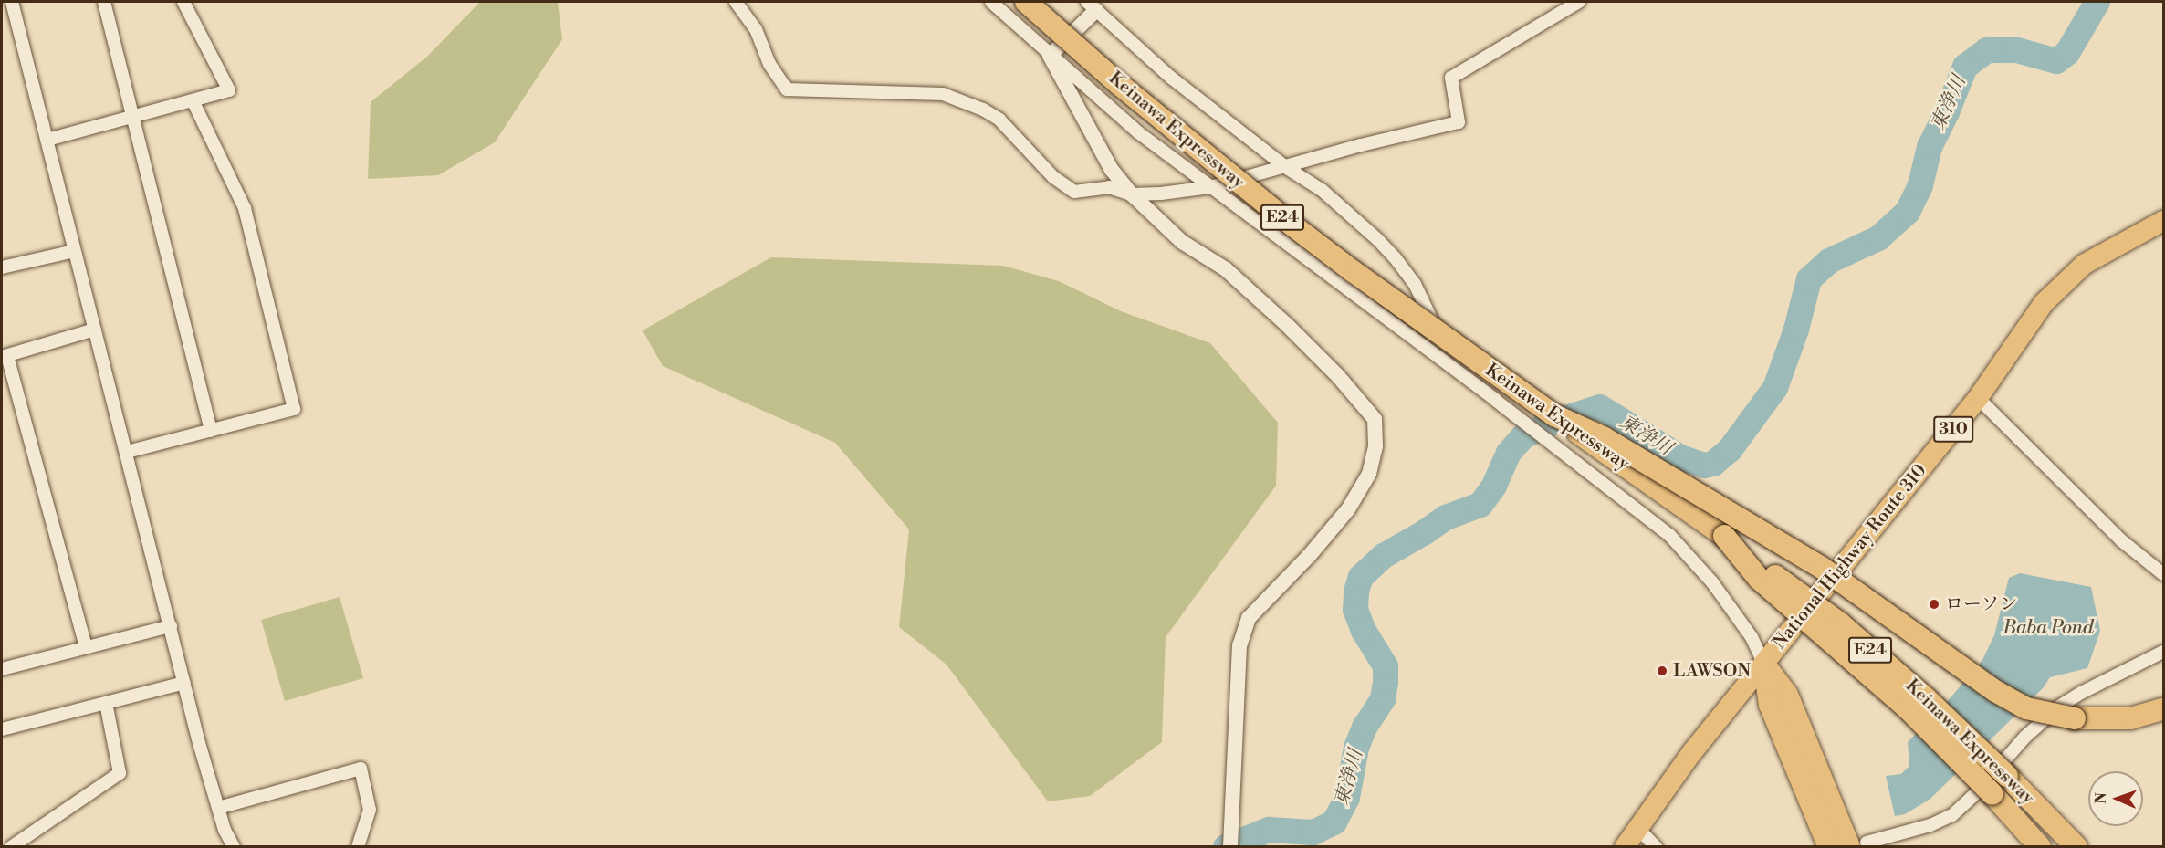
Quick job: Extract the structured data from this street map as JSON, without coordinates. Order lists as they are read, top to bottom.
{
  "streets": {
    "highway": [
      "Keinawa Expressway",
      "E24",
      "310",
      "National Highway Route 310"
    ]
  },
  "water": ["東浄川", "Baba Pond"],
  "places": ["ローソン", "LAWSON"],
  "north": "left"
}
